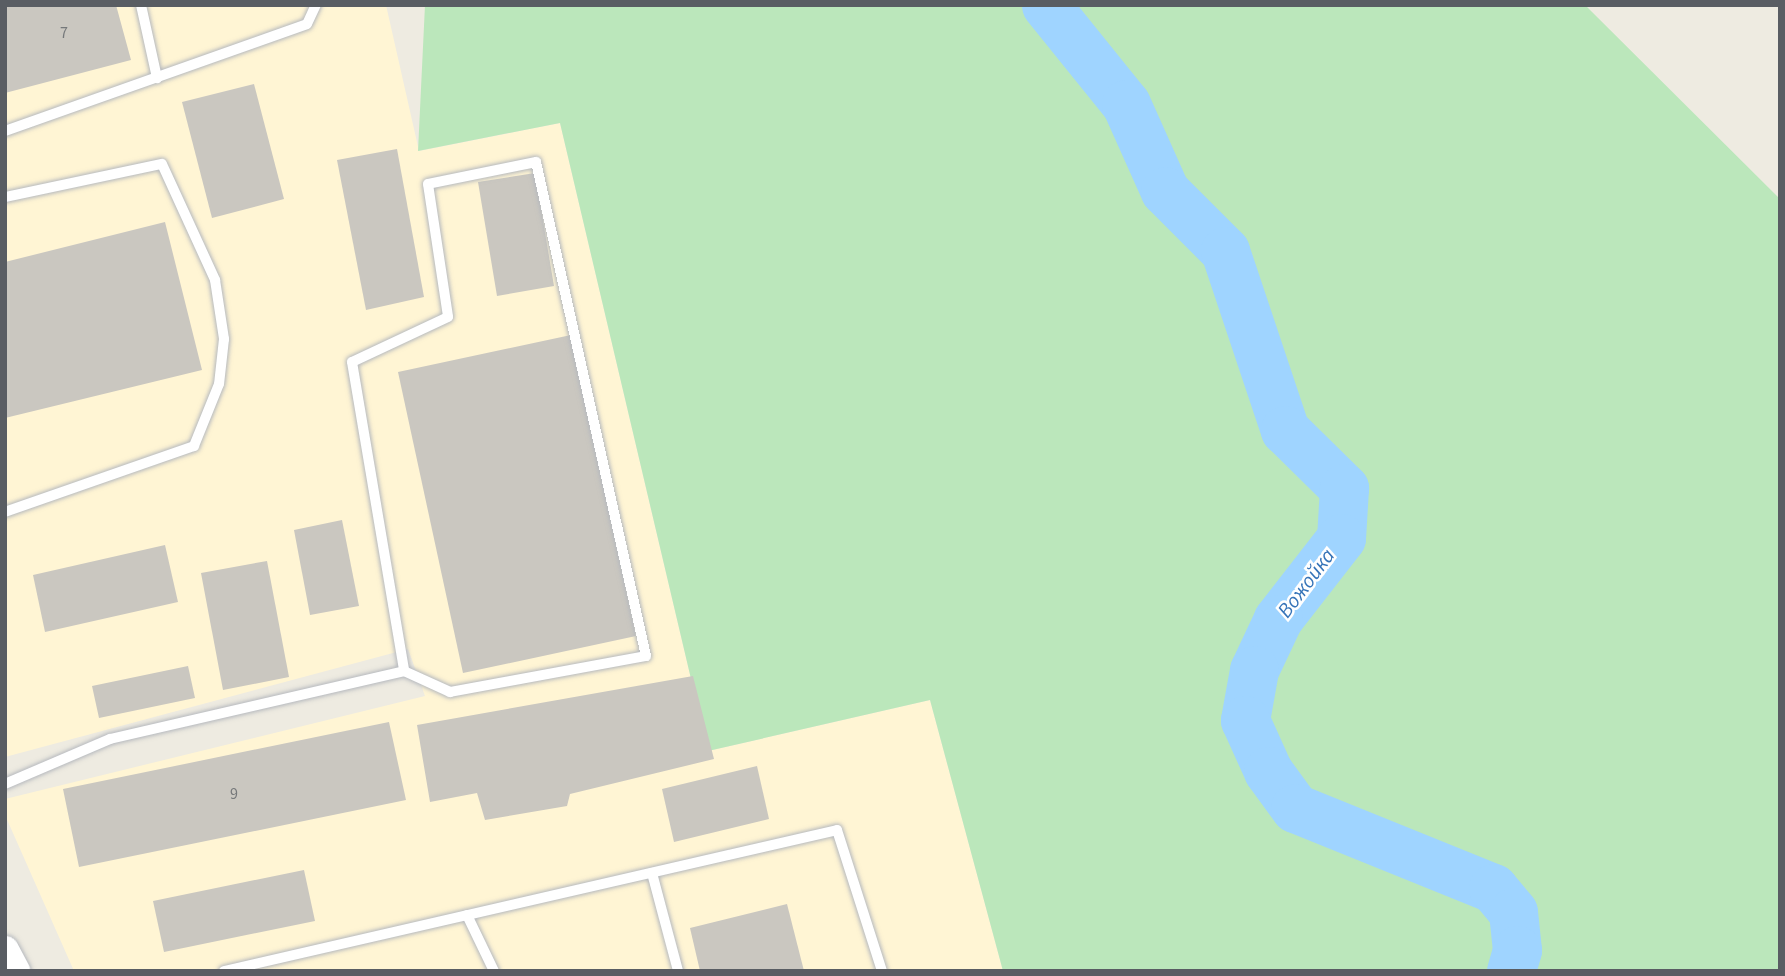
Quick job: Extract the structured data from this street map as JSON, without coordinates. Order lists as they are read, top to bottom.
{
  "water": ["Вожойка"],
  "house_numbers": ["7", "9"]
}
